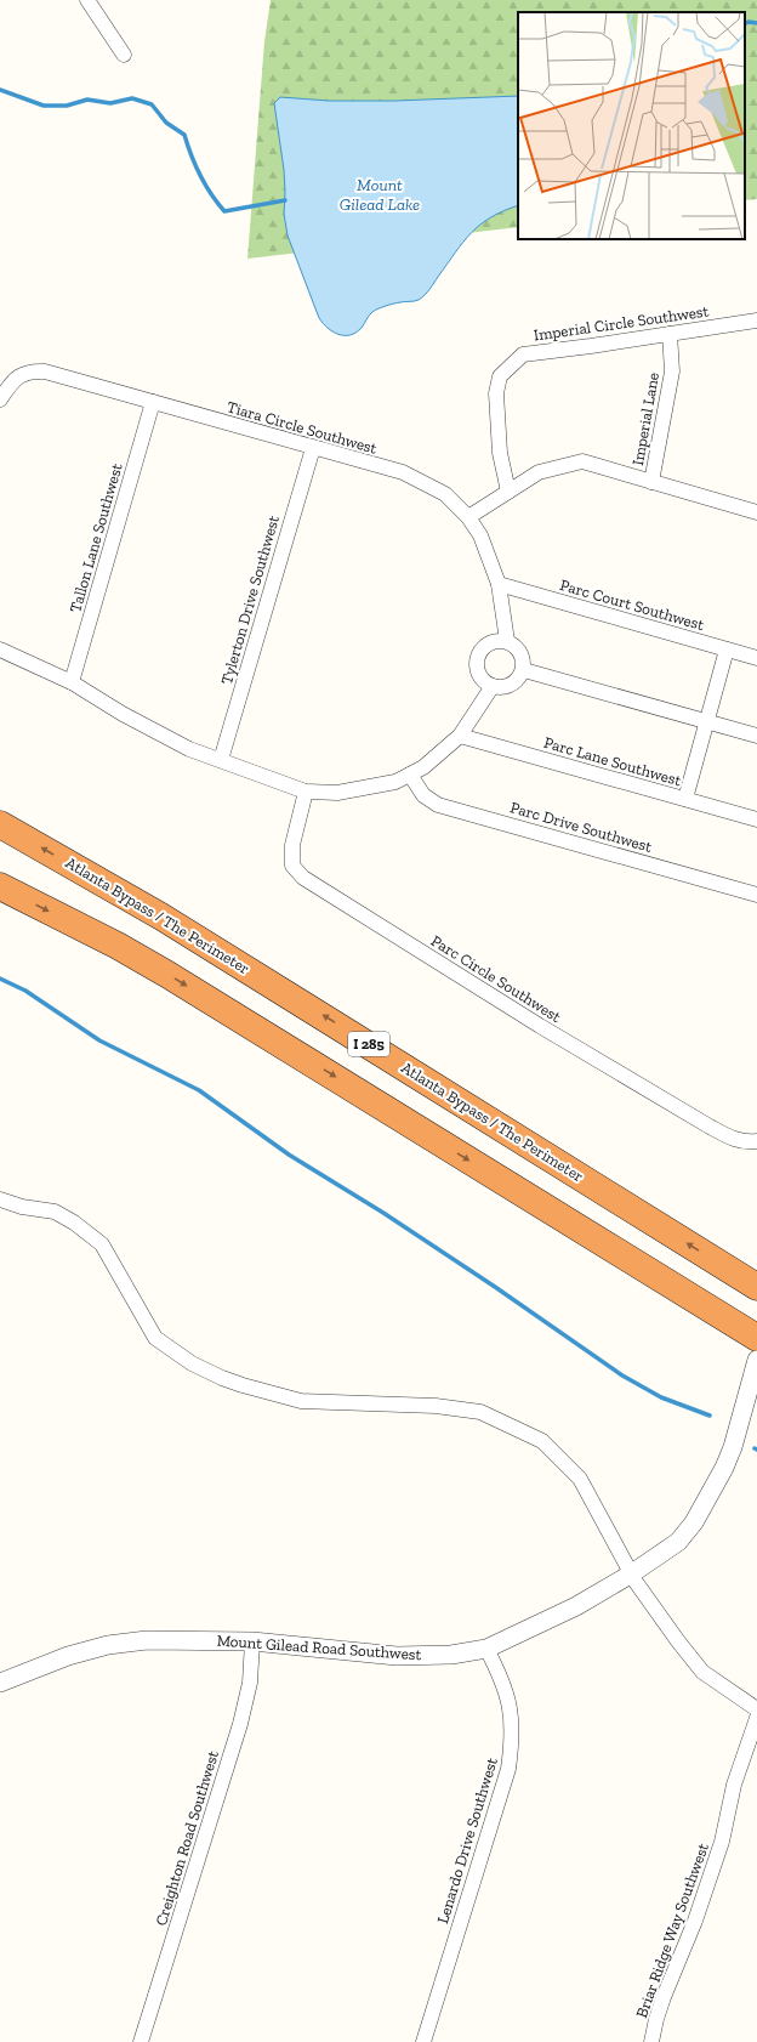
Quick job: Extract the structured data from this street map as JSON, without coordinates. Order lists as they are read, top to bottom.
{
  "streets": {
    "highway": ["Atlanta Bypass / The Perimeter", "I 285"],
    "street": [
      "Imperial Circle Southwest",
      "Imperial Lane",
      "Tiara Circle Southwest",
      "Tallon Lane Southwest",
      "Tylerton Drive Southwest",
      "Parc Court Southwest",
      "Parc Lane Southwest",
      "Parc Drive Southwest",
      "Parc Circle Southwest",
      "Mount Gilead Road Southwest",
      "Creighton Road Southwest",
      "Lenardo Drive Southwest",
      "Briar Ridge Way Southwest"
    ]
  },
  "crossings": [
    ["Imperial Circle Southwest", "Imperial Lane"],
    ["Tiara Circle Southwest", "Tallon Lane Southwest"],
    ["Tiara Circle Southwest", "Tylerton Drive Southwest"],
    ["Tiara Circle Southwest", "Parc Court Southwest"],
    ["Mount Gilead Road Southwest", "Creighton Road Southwest"],
    ["Mount Gilead Road Southwest", "Lenardo Drive Southwest"]
  ],
  "water": ["Mount Gilead Lake"]
}
